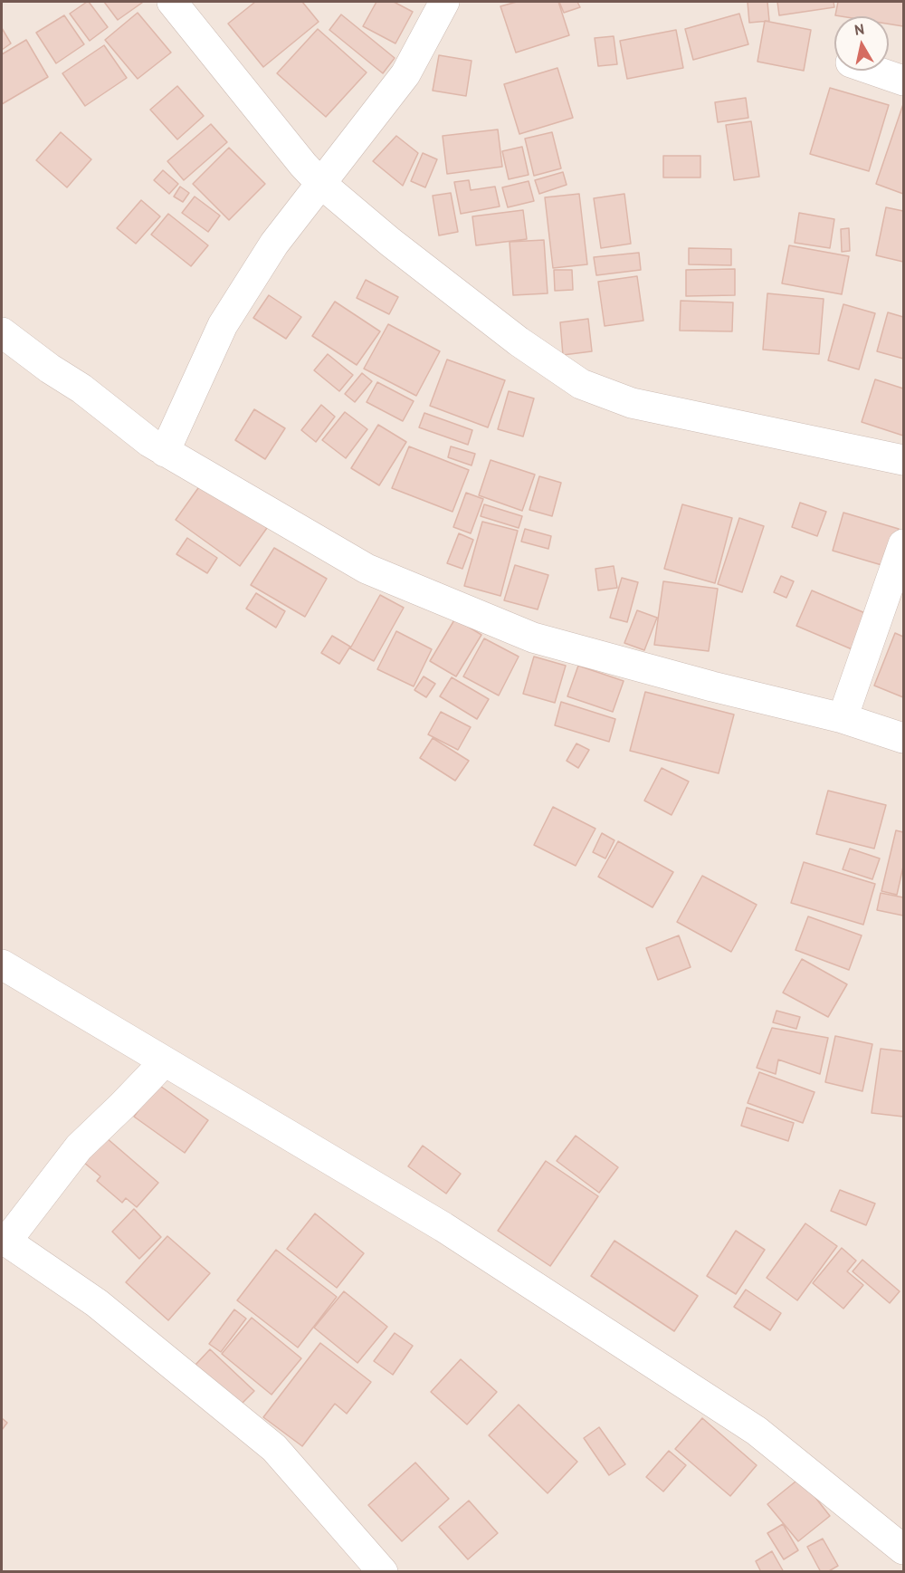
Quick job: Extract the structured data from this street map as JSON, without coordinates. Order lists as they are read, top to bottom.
{
  "north": "top"
}
